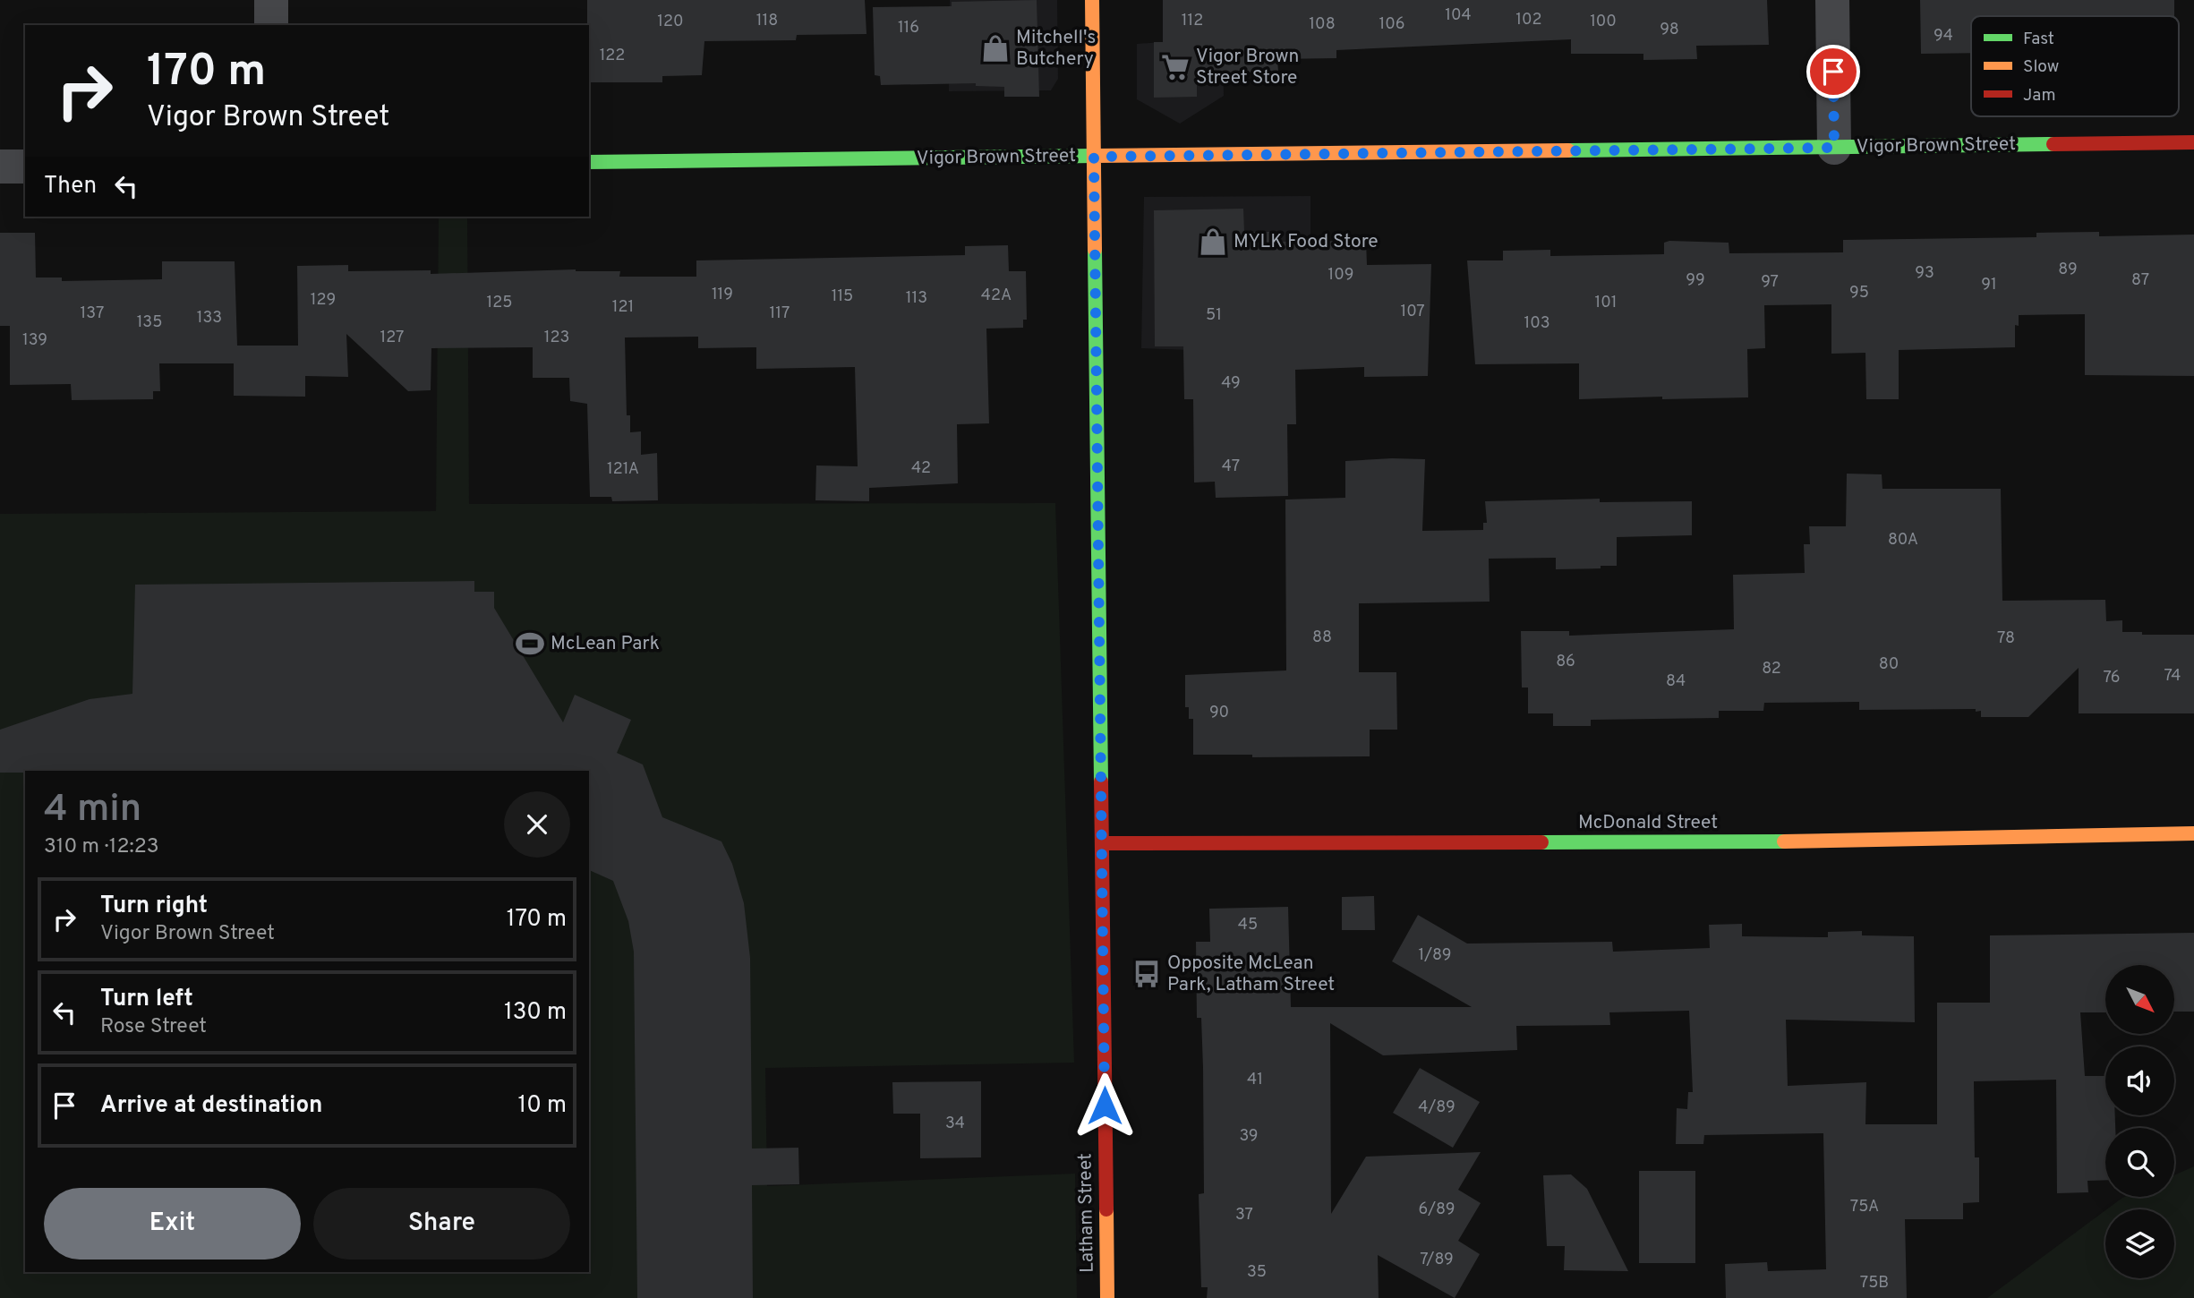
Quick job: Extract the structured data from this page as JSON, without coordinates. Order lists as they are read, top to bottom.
{
  "streets": {
    "street": ["Vigor Brown Street", "McDonald Street", "Latham Street"]
  },
  "crossings": [
    ["Vigor Brown Street", "Latham Street"],
    ["McDonald Street", "Latham Street"]
  ],
  "places": {
    "shop": ["Mitchell's Butchery", "MYLK Food Store"],
    "supermarket": ["Vigor Brown Street Store"],
    "sports": ["McLean Park"],
    "bus stop": ["Opposite McLean Park, Latham Street"]
  },
  "house_numbers": [
    "104",
    "102",
    "118",
    "112",
    "120",
    "100",
    "108",
    "106",
    "116",
    "98",
    "94",
    "122",
    "89",
    "93",
    "109",
    "99",
    "87",
    "97",
    "91",
    "95",
    "119",
    "42A",
    "115",
    "113",
    "129",
    "125",
    "101",
    "121",
    "107",
    "137",
    "117",
    "51",
    "133",
    "135",
    "103",
    "127",
    "123",
    "139",
    "49",
    "47",
    "42",
    "121A",
    "80A",
    "88",
    "78",
    "86",
    "80",
    "82",
    "74",
    "76",
    "84",
    "90",
    "45",
    "1/89",
    "41",
    "4/89",
    "34",
    "39",
    "75A",
    "6/89",
    "37",
    "7/89",
    "35",
    "75B"
  ],
  "legend": ["Fast", "Slow", "Jam"],
  "north": "bottom right",
  "page": {
    "turn": ["170 m", "Vigor Brown Street"],
    "then": "Then",
    "heading": ["4 min", "310 m · 12:23"],
    "list": [
      {
        "name": "Turn right",
        "note": "Vigor Brown Street",
        "value": "170 m"
      },
      {
        "name": "Turn left",
        "note": "Rose Street",
        "value": "130 m"
      },
      {
        "name": "Arrive at destination",
        "value": "10 m"
      }
    ],
    "buttons": ["Exit", "Share"]
  }
}
